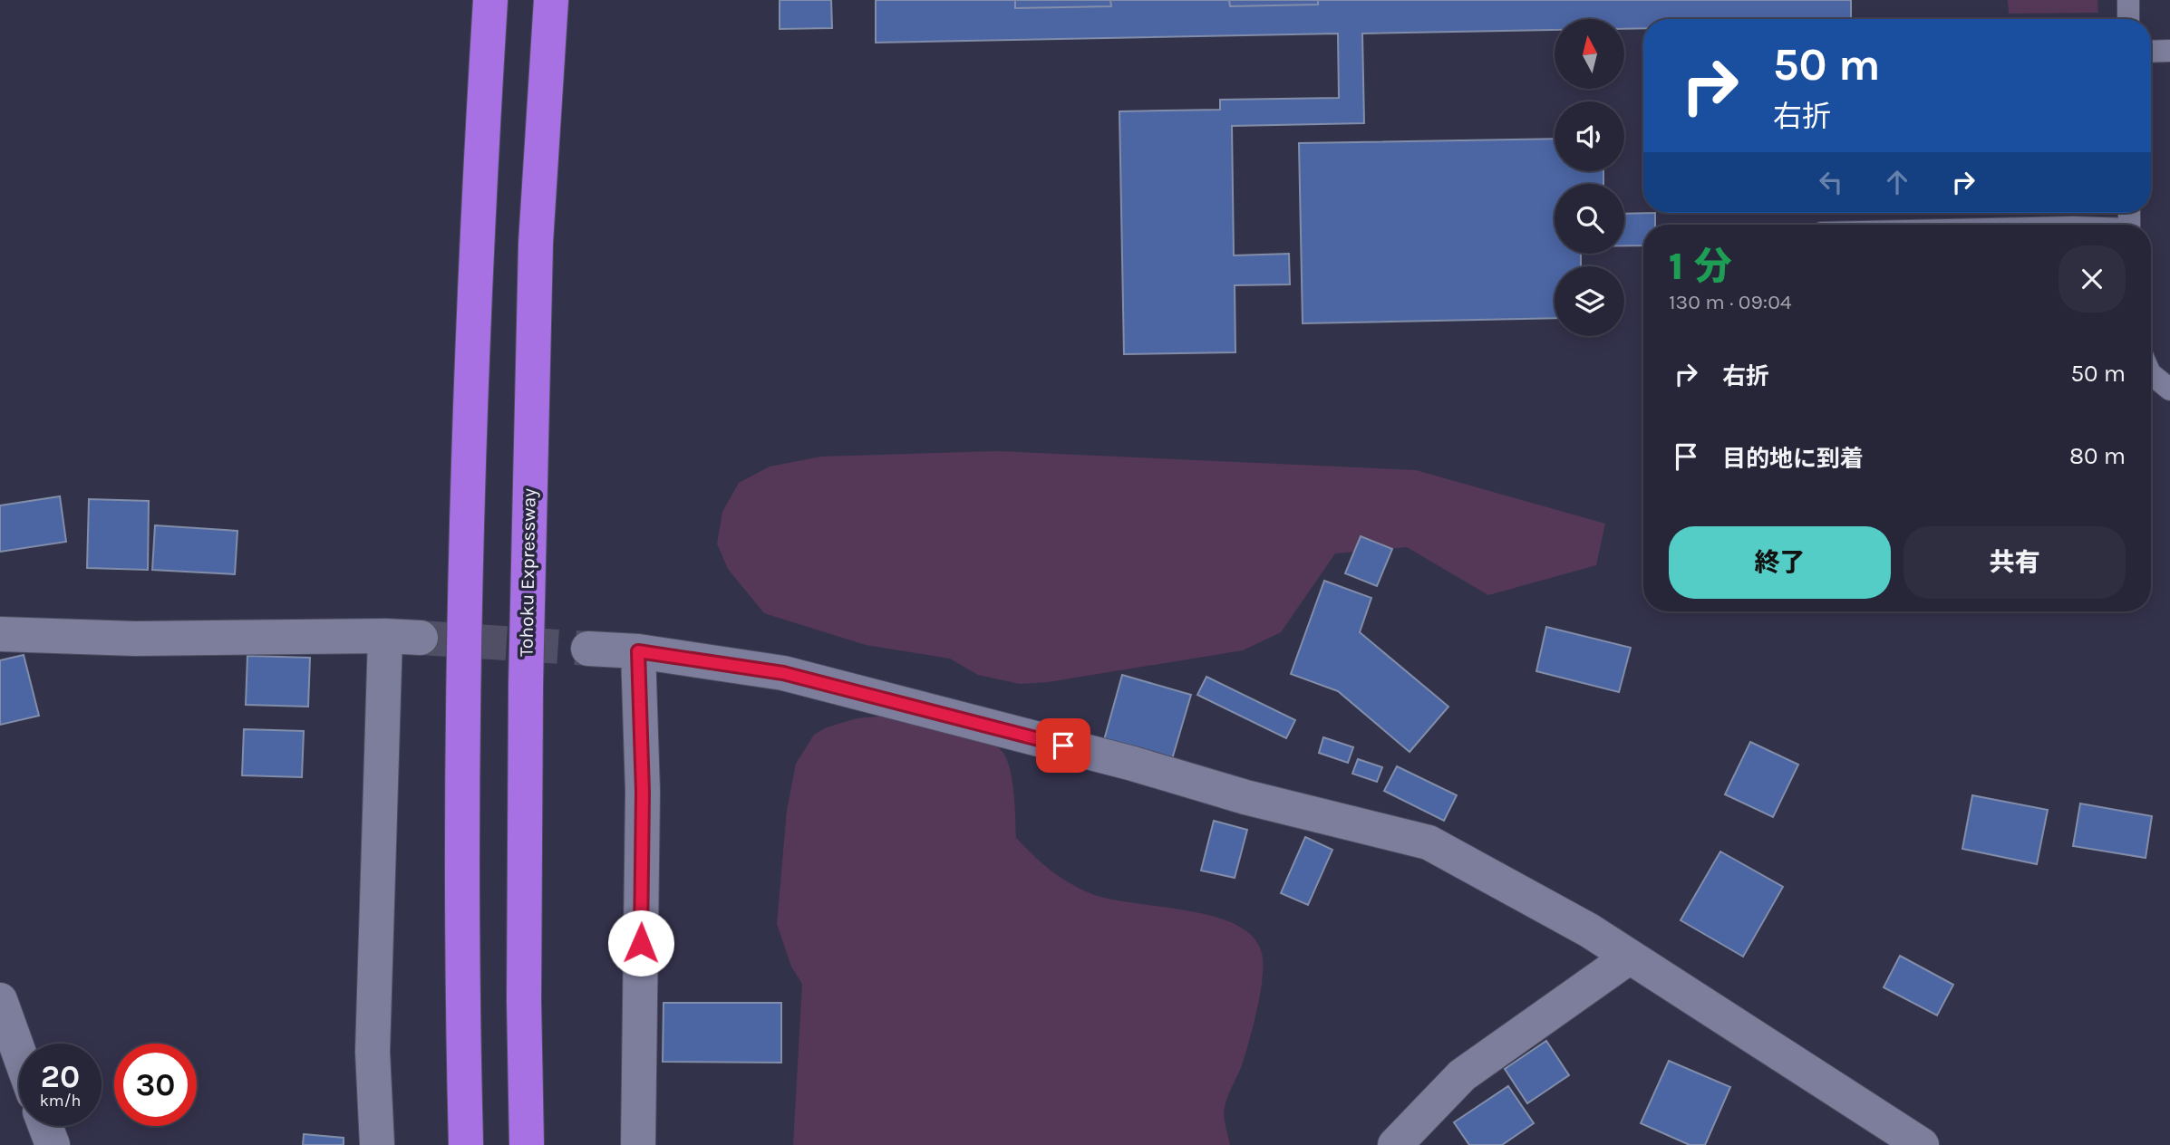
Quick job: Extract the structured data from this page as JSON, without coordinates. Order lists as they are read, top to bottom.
{
  "streets": {
    "highway": ["Tohoku Expressway"]
  },
  "north": "top",
  "page": {
    "turn": ["50 m", "右折"],
    "heading": ["1 分", "130 m · 09:04"],
    "list": [
      {
        "name": "右折",
        "value": "50 m"
      },
      {
        "name": "目的地に到着",
        "value": "80 m"
      }
    ],
    "buttons": ["終了", "共有"],
    "speed": "20 km/h",
    "limit": "30"
  }
}
